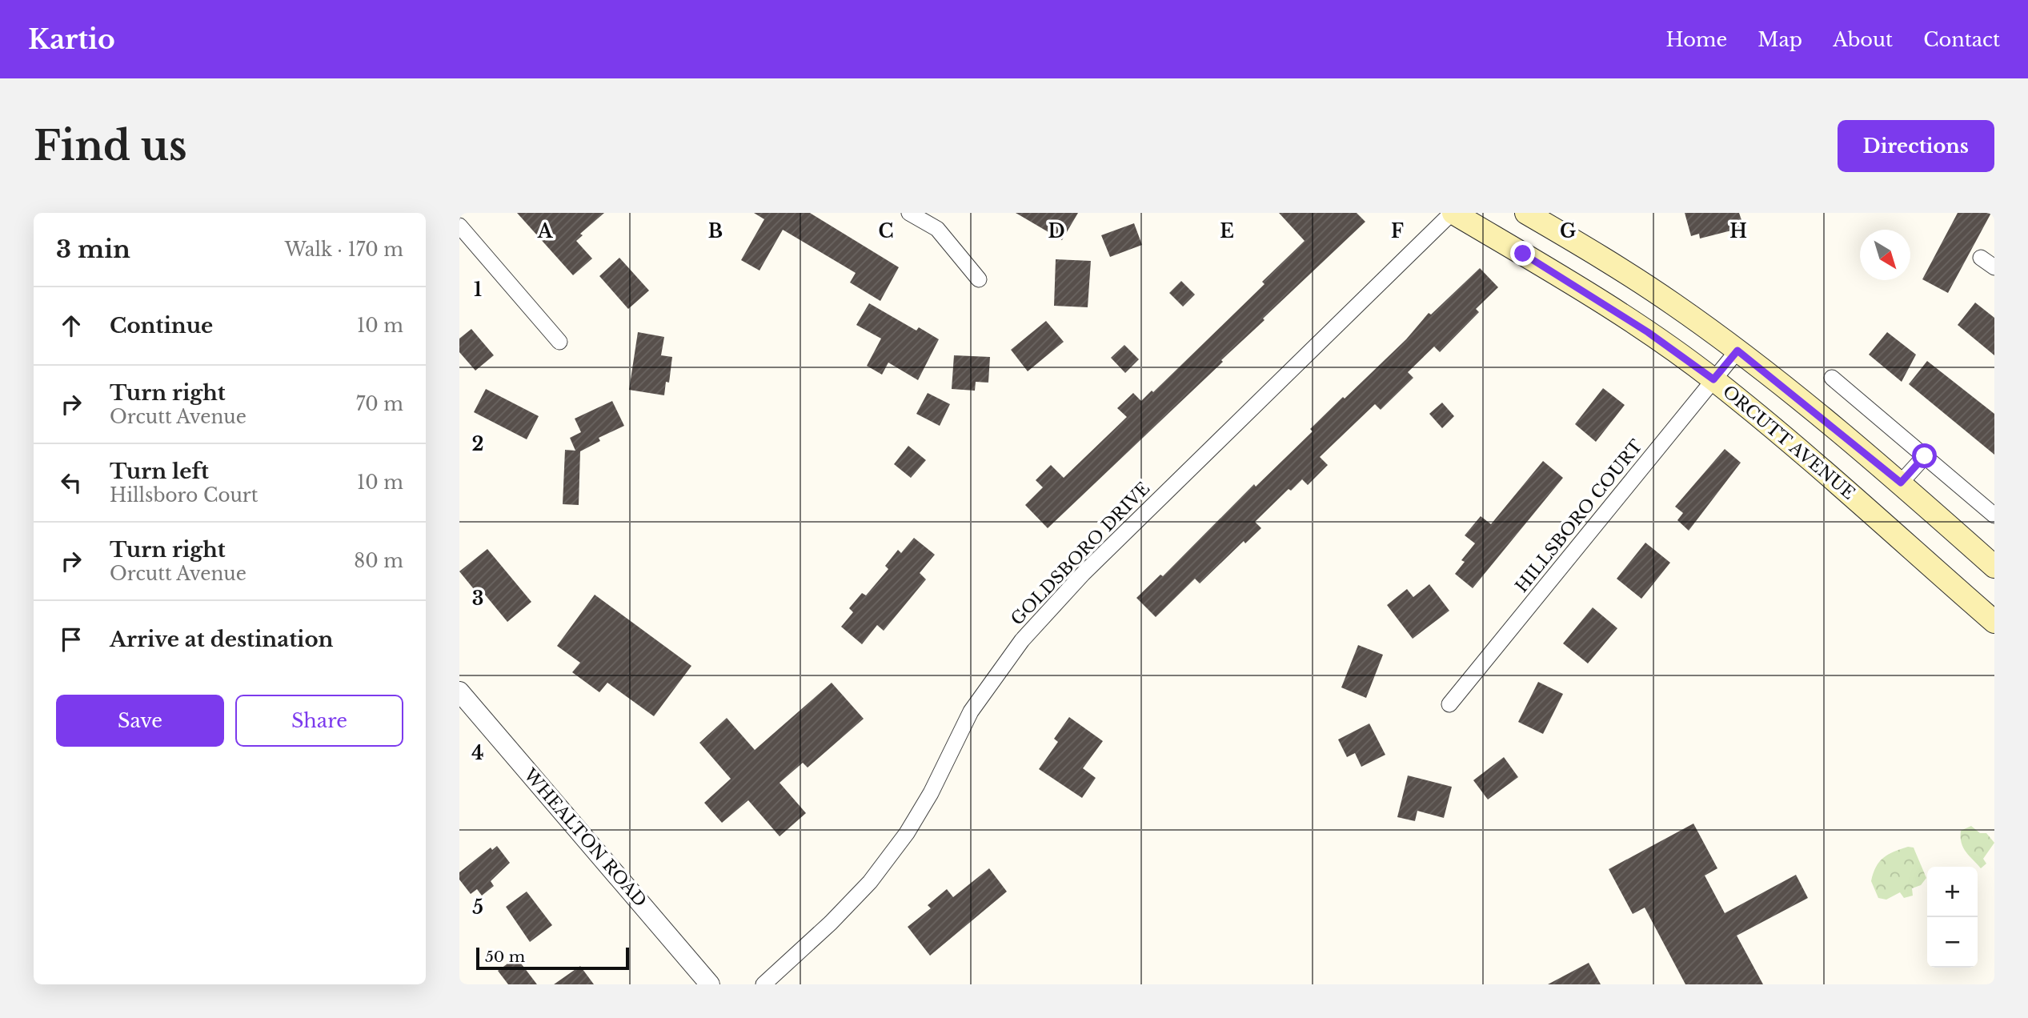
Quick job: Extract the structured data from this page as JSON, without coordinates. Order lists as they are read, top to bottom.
{
  "streets": {
    "main road": ["ORCUTT AVENUE"],
    "street": ["HILLSBORO COURT", "GOLDSBORO DRIVE", "WHEALTON ROAD"]
  },
  "crossings": [
    ["ORCUTT AVENUE", "HILLSBORO COURT"],
    ["ORCUTT AVENUE", "GOLDSBORO DRIVE"]
  ],
  "scale_bar": "50 m",
  "north": "bottom right",
  "page": {
    "header": "Kartio",
    "nav": [
      "Home",
      "Map",
      "About",
      "Contact"
    ],
    "buttons": [
      "Directions",
      ["Save", "Share"]
    ],
    "title": "Find us",
    "heading": ["3 min", "Walk · 170 m"],
    "list": [
      ["Continue", "10 m"],
      ["Turn right", "Orcutt Avenue", "70 m"],
      ["Turn left", "Hillsboro Court", "10 m"],
      ["Turn right", "Orcutt Avenue", "80 m"],
      "Arrive at destination"
    ],
    "map_buttons": ["+", "−"],
    "scale": "50 m"
  },
  "grid": {
    "columns": [
      "A",
      "B",
      "C",
      "D",
      "E",
      "F",
      "G",
      "H"
    ],
    "rows": [
      "1",
      "2",
      "3",
      "4",
      "5"
    ]
  }
}
